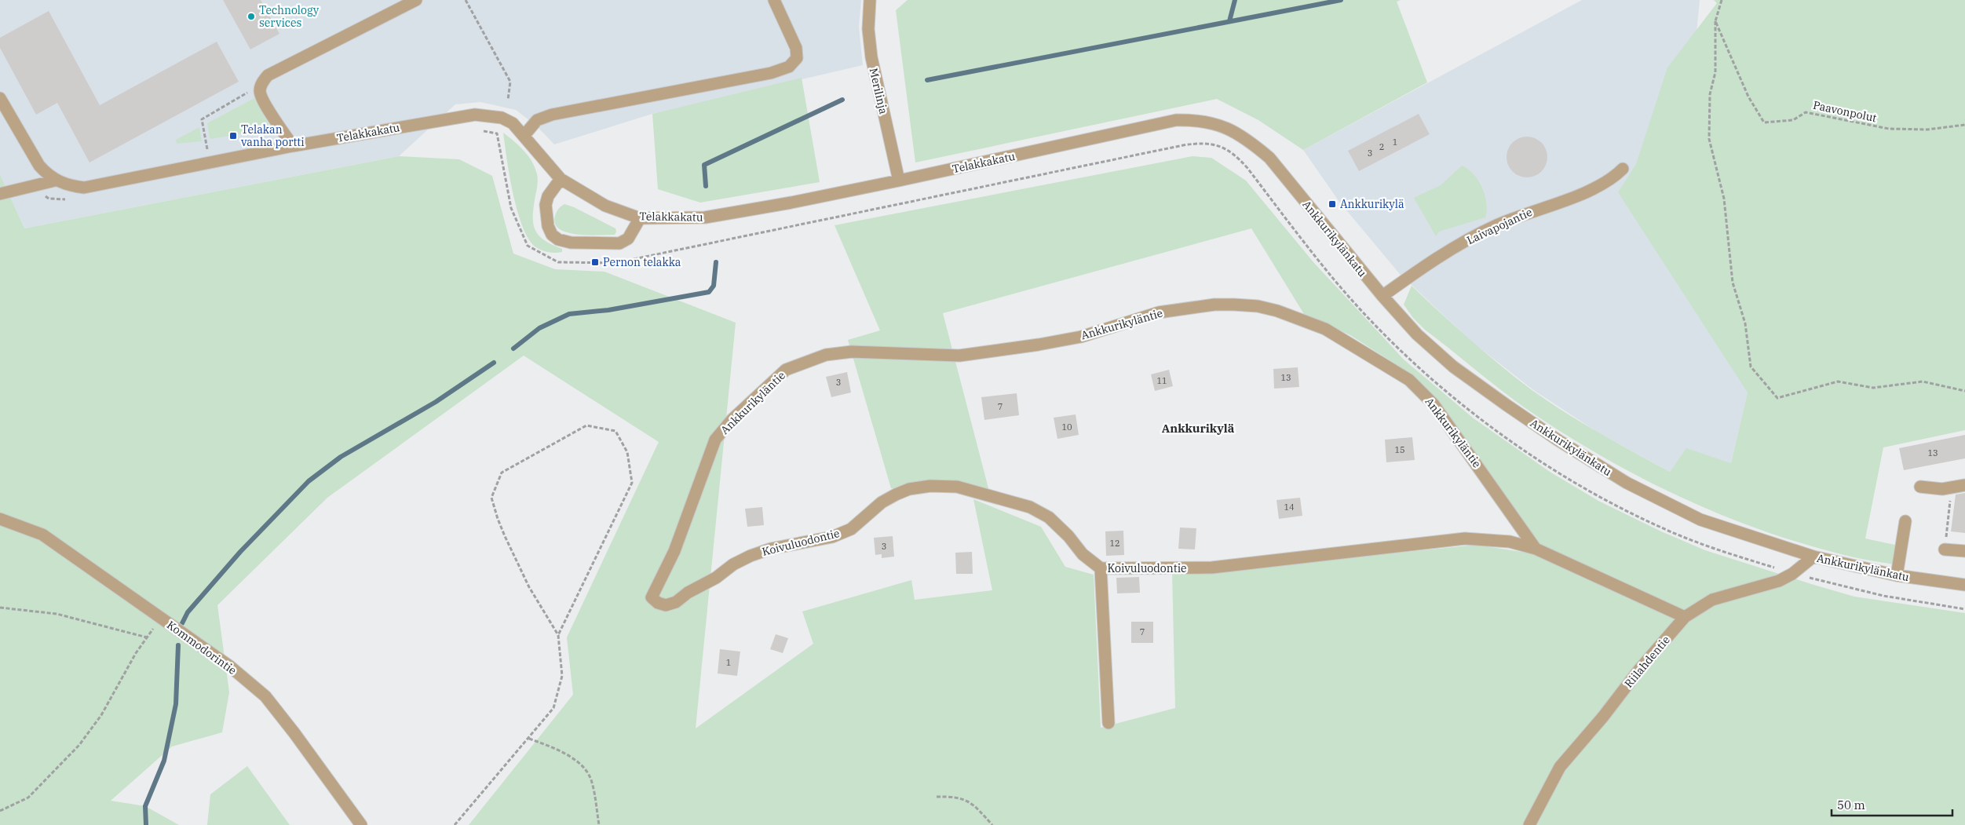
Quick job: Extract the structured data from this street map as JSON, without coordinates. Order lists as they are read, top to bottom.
{
  "streets": {
    "street": [
      "Merilinja",
      "Telakkakatu",
      "Laivapojantie",
      "Ankkurikylänkatu",
      "Ankkurikyläntie",
      "Koivuluodontie",
      "Kommodorintie",
      "Riilahdentie"
    ],
    "path": ["Paavonpolut"]
  },
  "crossings": [
    ["Merilinja", "Telakkakatu"],
    ["Telakkakatu", "Ankkurikylänkatu"],
    ["Laivapojantie", "Ankkurikylänkatu"],
    ["Ankkurikylänkatu", "Riilahdentie"],
    ["Ankkurikyläntie", "Koivuluodontie"]
  ],
  "districts": ["Ankkurikylä"],
  "places": {
    "other": ["Technology services"],
    "transit": ["Telakan vanha portti", "Ankkurikylä", "Pernon telakka"]
  },
  "house_numbers": [
    "1",
    "2",
    "3",
    "13",
    "11",
    "3",
    "7",
    "10",
    "15",
    "13",
    "14",
    "12",
    "3",
    "7",
    "1"
  ],
  "scale_bar": "50 m"
}
